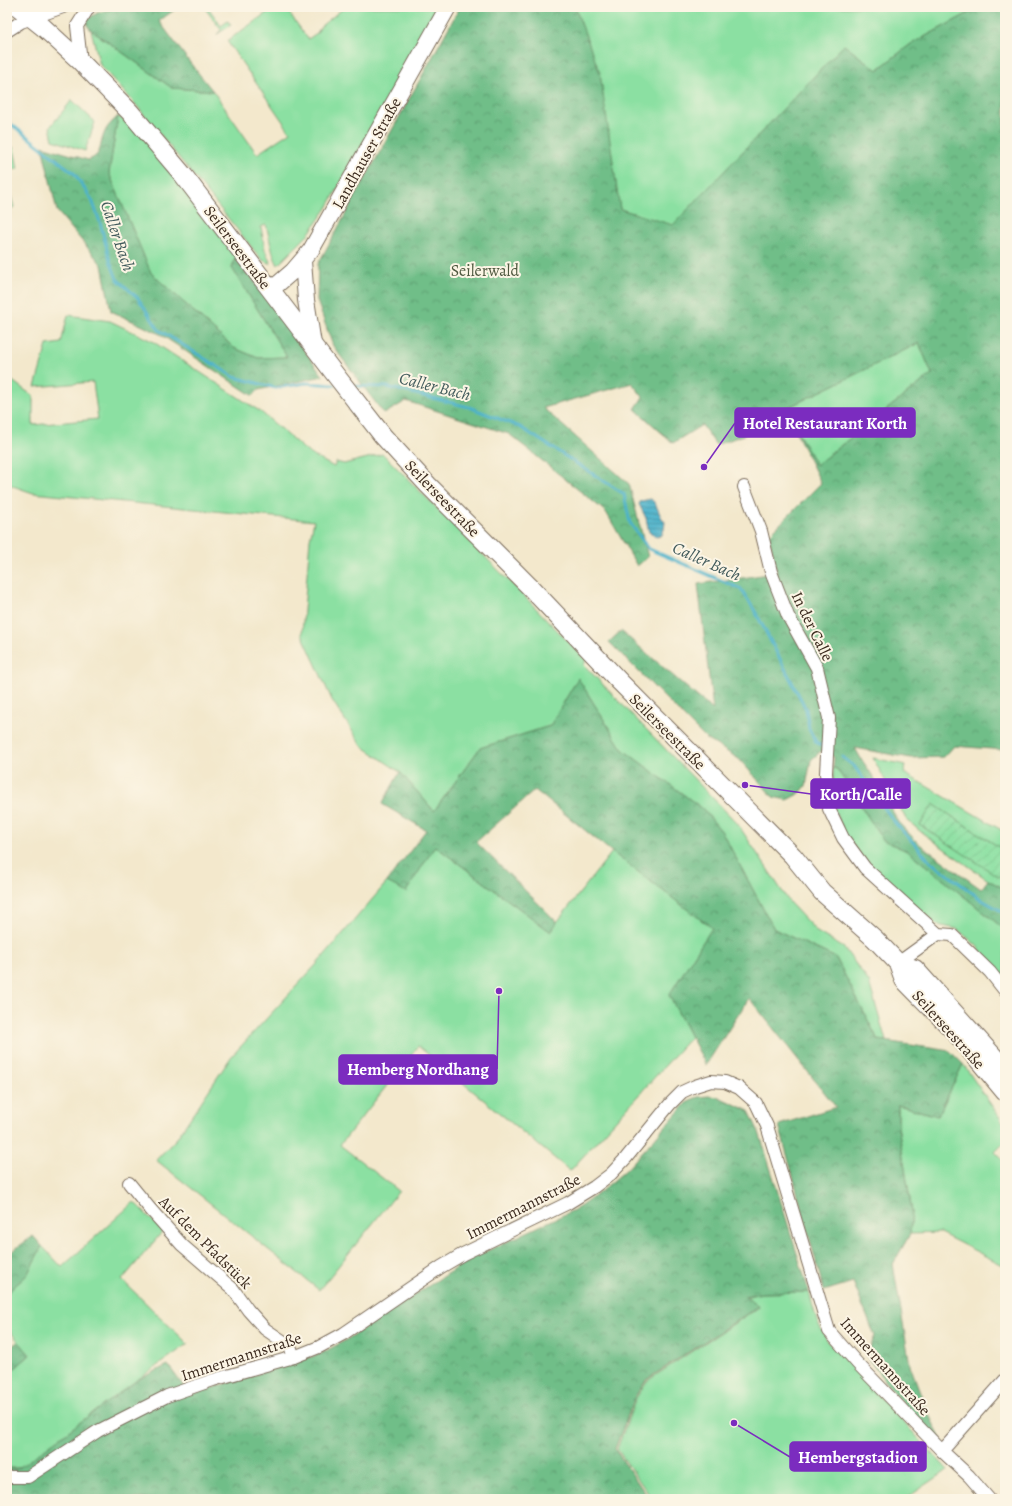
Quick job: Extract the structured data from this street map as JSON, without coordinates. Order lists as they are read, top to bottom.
{
  "streets": {
    "main road": ["Landhauser Straße", "Seilerseestraße"],
    "street": ["In der Calle", "Immermannstraße", "Auf dem Pfadstück"]
  },
  "crossings": [
    ["Landhauser Straße", "Seilerseestraße"],
    ["Immermannstraße", "Auf dem Pfadstück"]
  ],
  "water": ["Caller Bach"],
  "parks": ["Seilerwald"],
  "places": [
    "Hotel Restaurant Korth",
    "Korth/Calle",
    "Hemberg Nordhang",
    "Hembergstadion"
  ]
}
